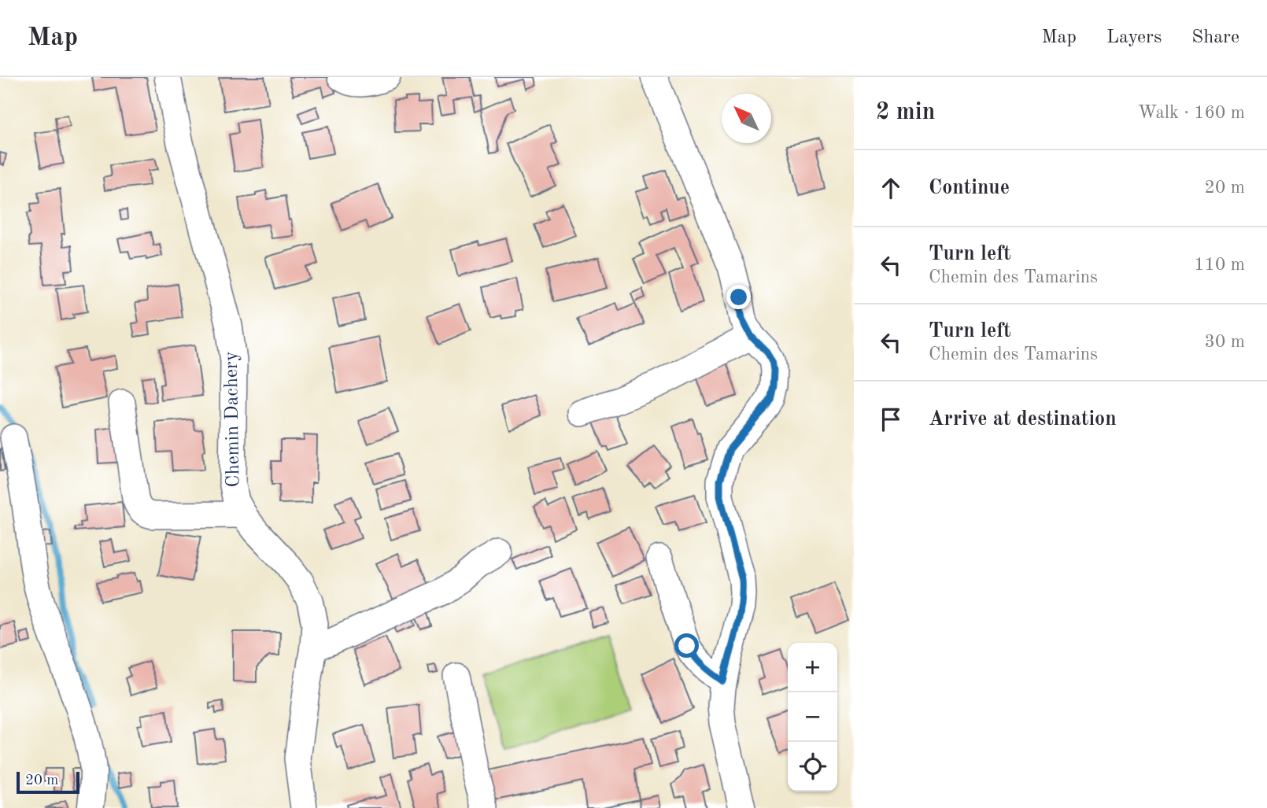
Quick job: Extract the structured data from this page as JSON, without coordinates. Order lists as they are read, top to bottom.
{
  "streets": {
    "street": ["Chemin Dachery"]
  },
  "scale_bar": "20 m",
  "north": "top left",
  "page": {
    "header": "Map",
    "nav": ["Map", "Layers", "Share"],
    "heading": ["2 min", "Walk · 160 m"],
    "list": [
      ["Continue", "20 m"],
      ["Turn left", "Chemin des Tamarins", "110 m"],
      ["Turn left", "Chemin des Tamarins", "30 m"],
      "Arrive at destination"
    ],
    "map_buttons": ["+", "−"],
    "scale": "20 m"
  }
}
